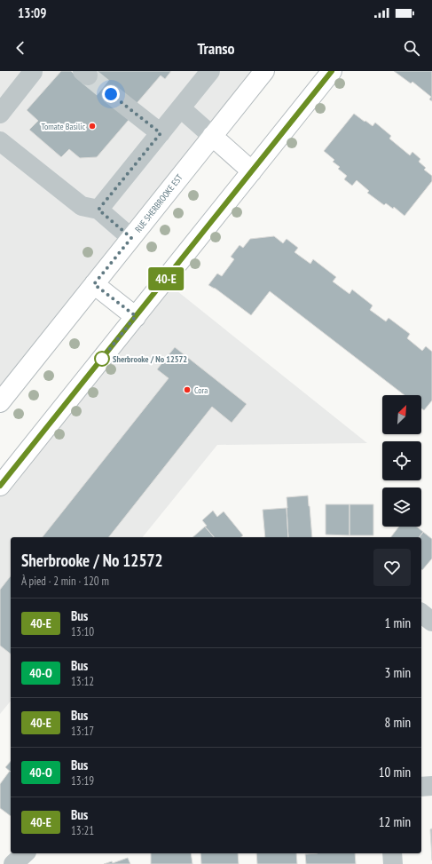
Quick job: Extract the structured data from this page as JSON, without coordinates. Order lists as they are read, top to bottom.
{
  "streets": {
    "main road": ["RUE SHERBROOKE EST"]
  },
  "places": ["Tomate Basilic", "Sherbrooke / No 12572", "Cora"],
  "lines": ["bus line 40-E"],
  "north": "top right",
  "page": {
    "status": "13:09",
    "header": "Transo",
    "on_map": "40-E",
    "heading": ["Sherbrooke / No 12572", "À pied · 2 min · 120 m"],
    "list": [
      {
        "mark": "40-E",
        "name": "Bus",
        "note": "13:10",
        "value": "1 min"
      },
      {
        "mark": "40-O",
        "name": "Bus",
        "note": "13:12",
        "value": "3 min"
      },
      {
        "mark": "40-E",
        "name": "Bus",
        "note": "13:17",
        "value": "8 min"
      },
      {
        "mark": "40-O",
        "name": "Bus",
        "note": "13:19",
        "value": "10 min"
      },
      {
        "mark": "40-E",
        "name": "Bus",
        "note": "13:21",
        "value": "12 min"
      }
    ]
  }
}
